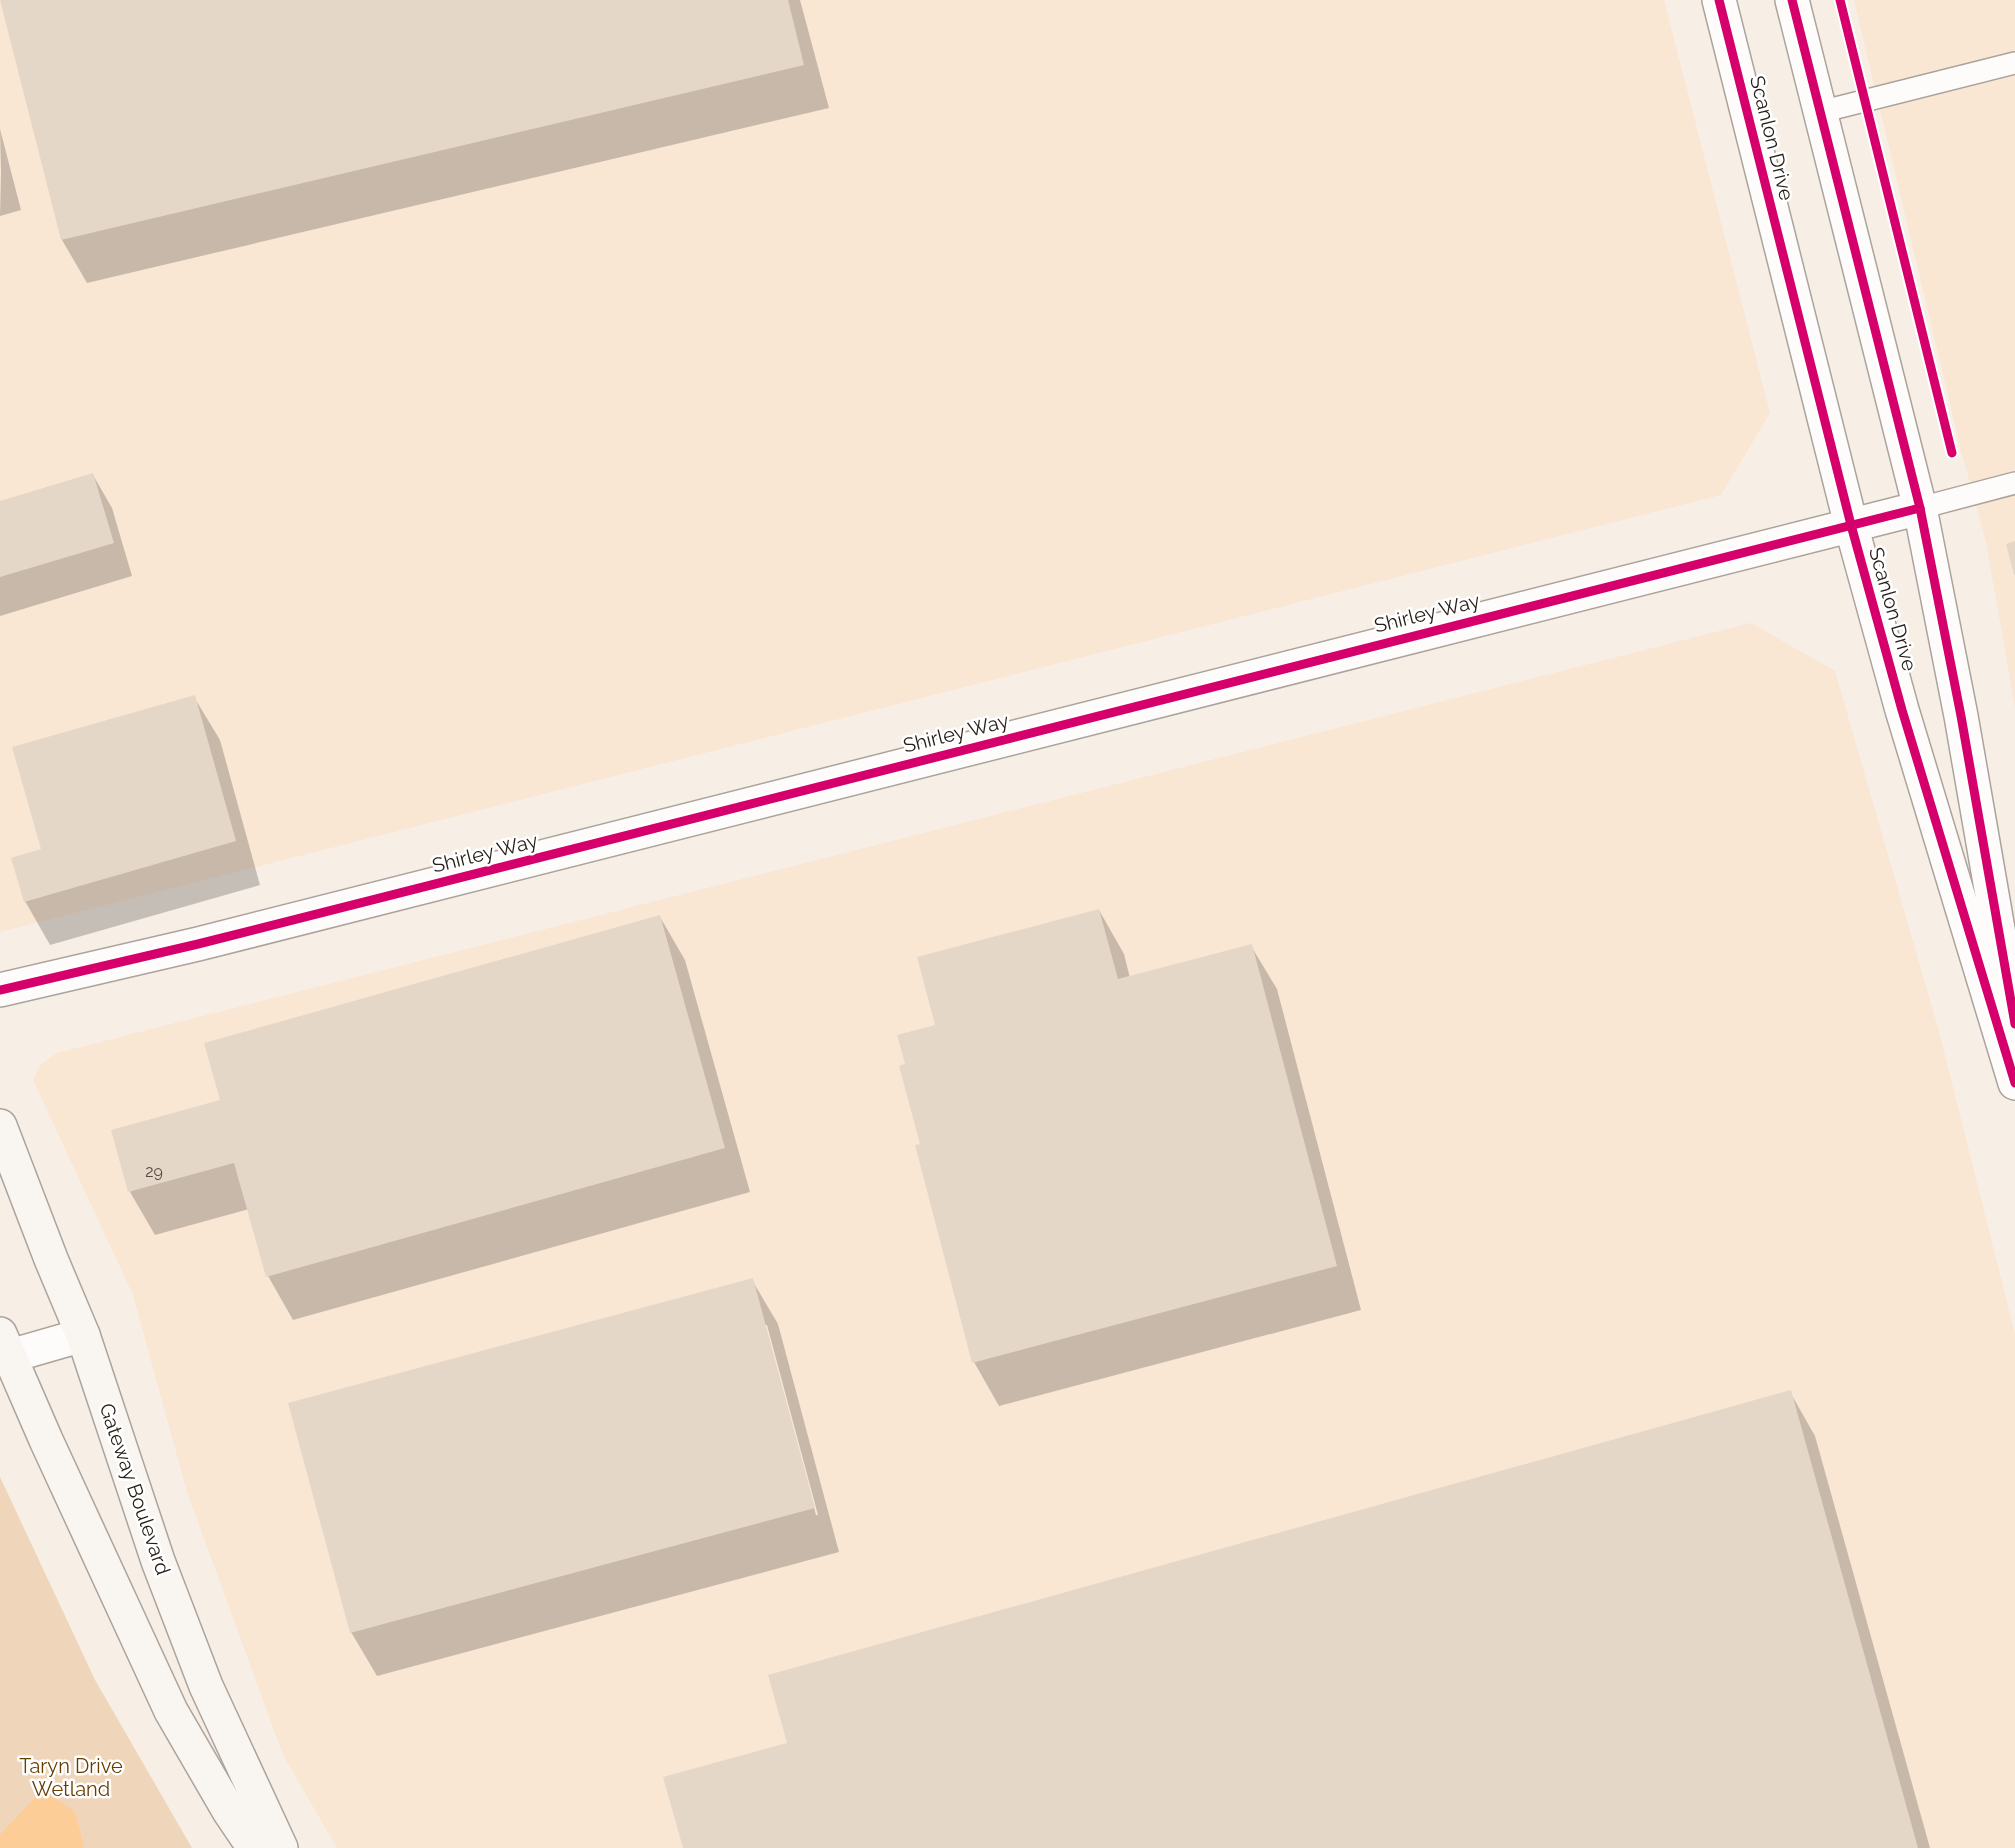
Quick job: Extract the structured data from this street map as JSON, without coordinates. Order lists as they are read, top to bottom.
{
  "streets": {
    "street": ["Scanlon Drive", "Shirley Way", "Gateway Boulevard"]
  },
  "crossings": [
    ["Scanlon Drive", "Shirley Way"]
  ],
  "parks": ["Taryn Drive Wetland"],
  "house_numbers": ["29"]
}
